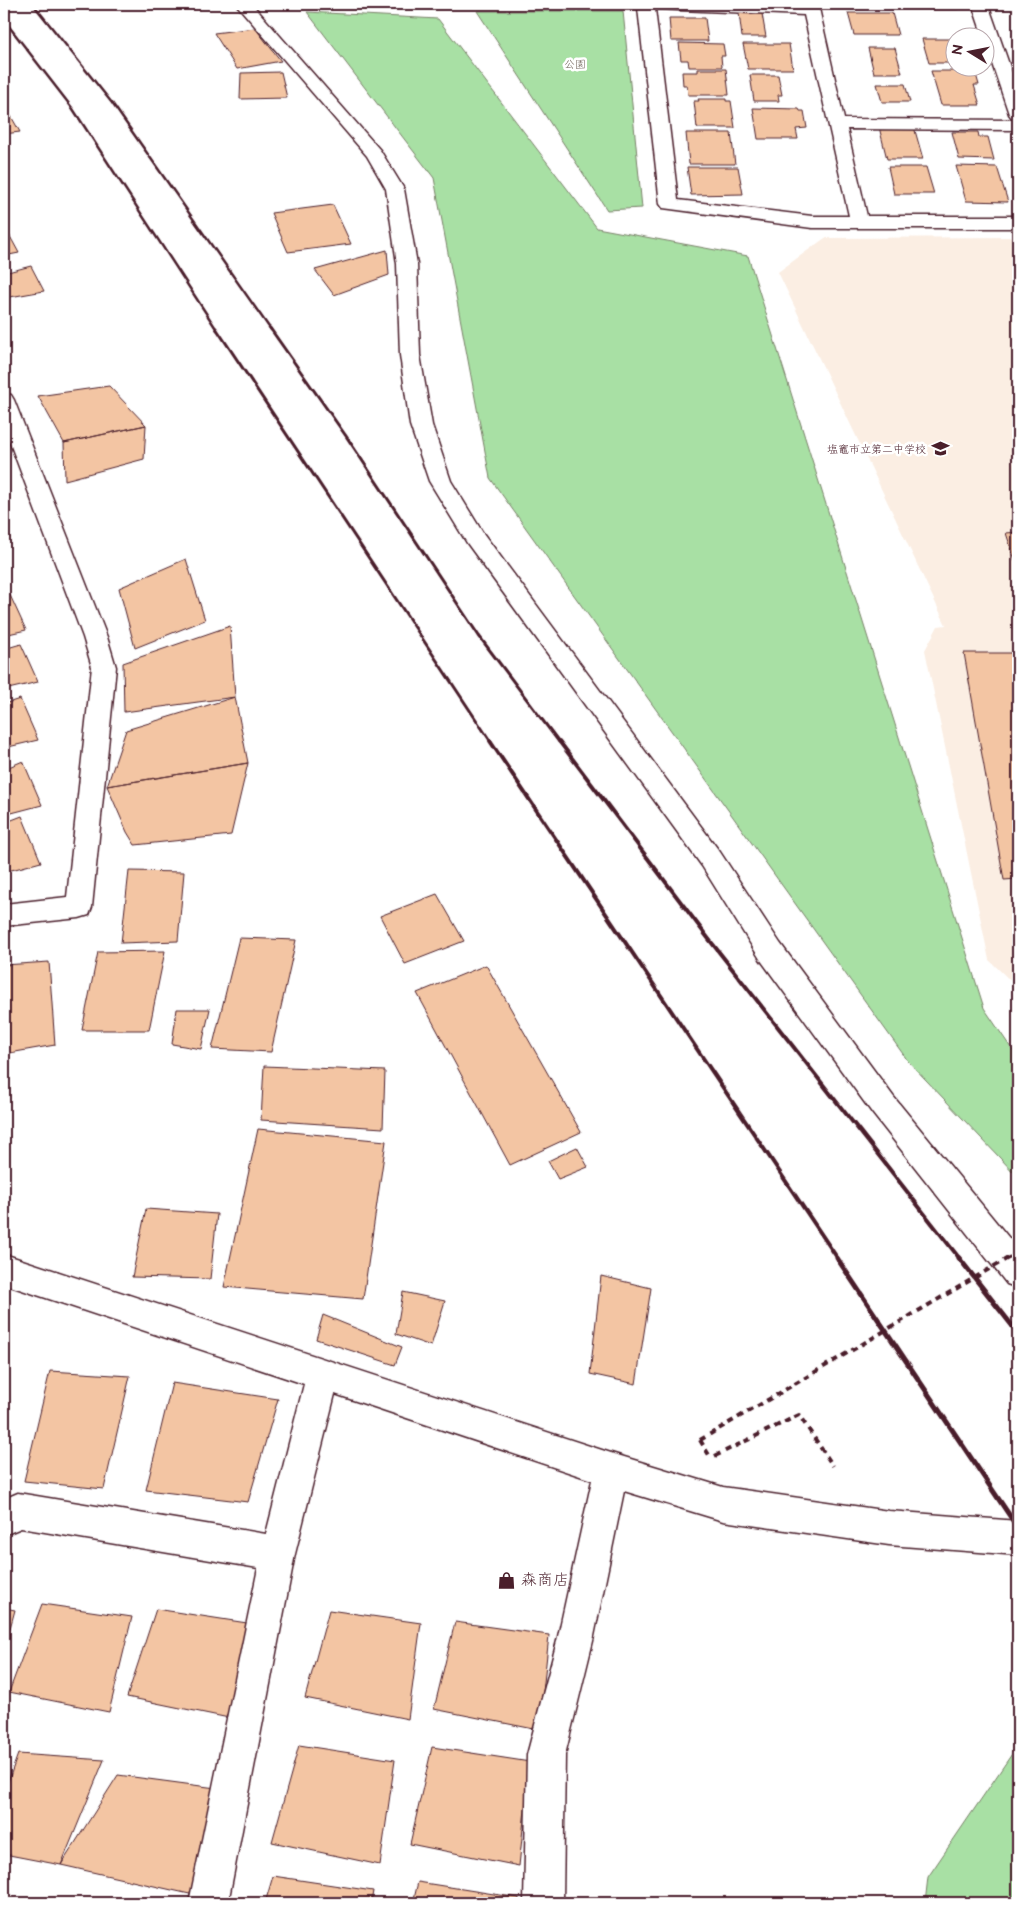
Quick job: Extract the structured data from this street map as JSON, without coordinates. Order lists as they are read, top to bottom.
{
  "parks": ["公園"],
  "places": {
    "school or university": ["塩竈市立第二中学校"],
    "shop": ["森商店"]
  },
  "north": "left"
}
